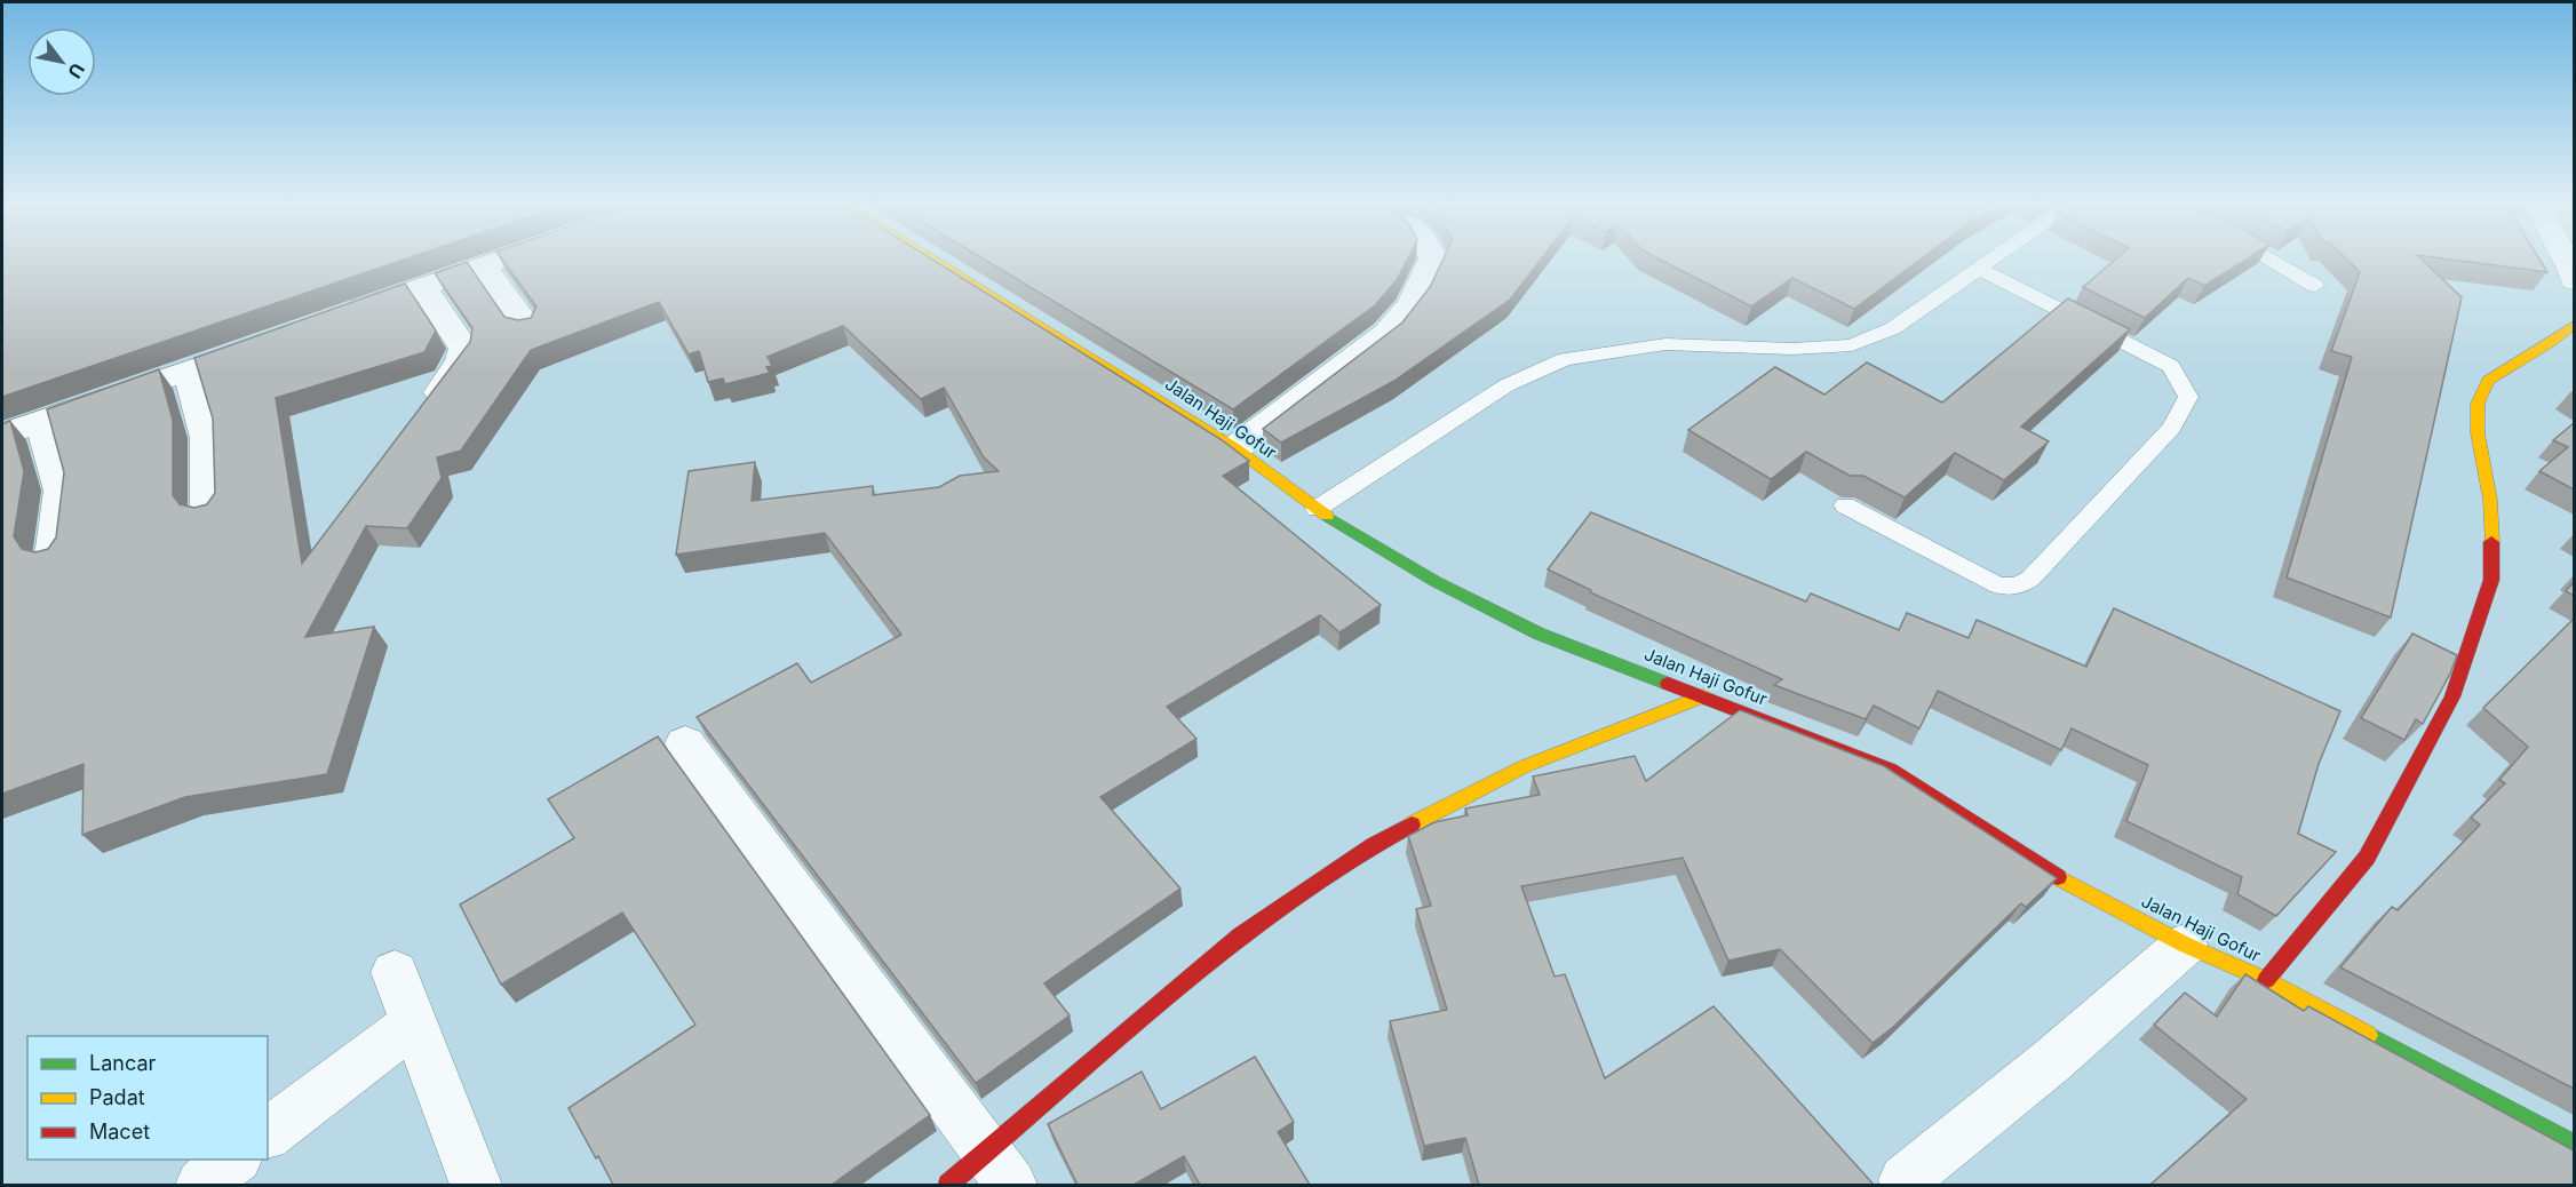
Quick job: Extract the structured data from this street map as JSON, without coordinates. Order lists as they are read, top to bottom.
{
  "streets": {
    "street": ["Jalan Haji Gofur"]
  },
  "legend": ["Lancar", "Padat", "Macet"],
  "north": "bottom right"
}
